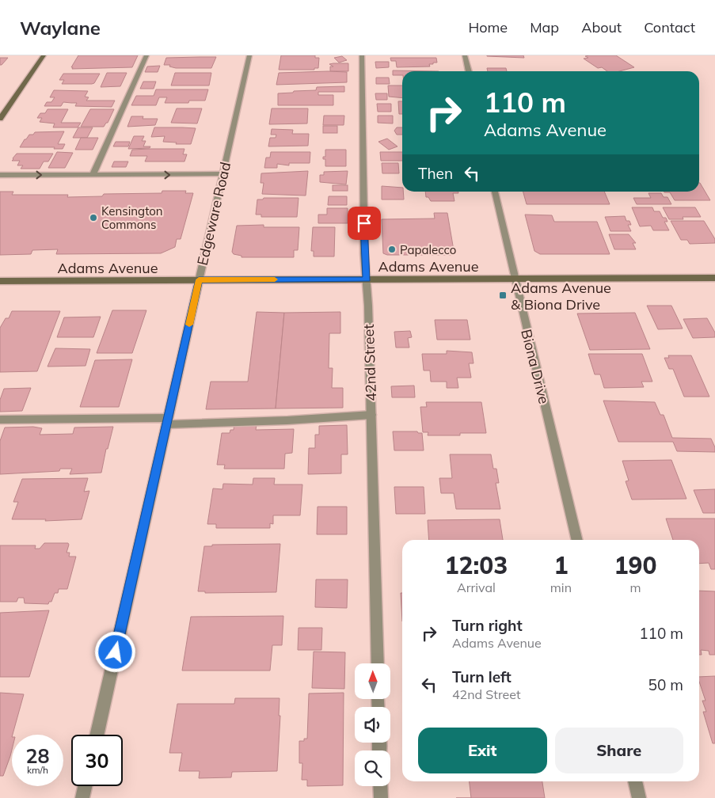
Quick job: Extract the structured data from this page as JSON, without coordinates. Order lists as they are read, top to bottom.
{
  "streets": {
    "main road": ["Adams Avenue"],
    "street": ["Edgeware Road", "42nd Street", "Biona Drive"]
  },
  "crossings": [
    ["Edgeware Road", "Adams Avenue"],
    ["Adams Avenue", "42nd Street"],
    ["Adams Avenue", "Biona Drive"]
  ],
  "places": {
    "other": ["Kensington Commons", "Papalecco"],
    "transit": ["Adams Avenue & Biona Drive"]
  },
  "north": "top",
  "page": {
    "header": "Waylane",
    "nav": [
      "Home",
      "Map",
      "About",
      "Contact"
    ],
    "turn": ["110 m", "Adams Avenue"],
    "then": "Then",
    "eta": [
      "12:03",
      "Arrival",
      "1",
      "min",
      "190",
      "m"
    ],
    "list": [
      {
        "name": "Turn right",
        "note": "Adams Avenue",
        "value": "110 m"
      },
      {
        "name": "Turn left",
        "note": "42nd Street",
        "value": "50 m"
      }
    ],
    "buttons": ["Exit", "Share"],
    "speed": "28 km/h",
    "limit": "30"
  }
}
